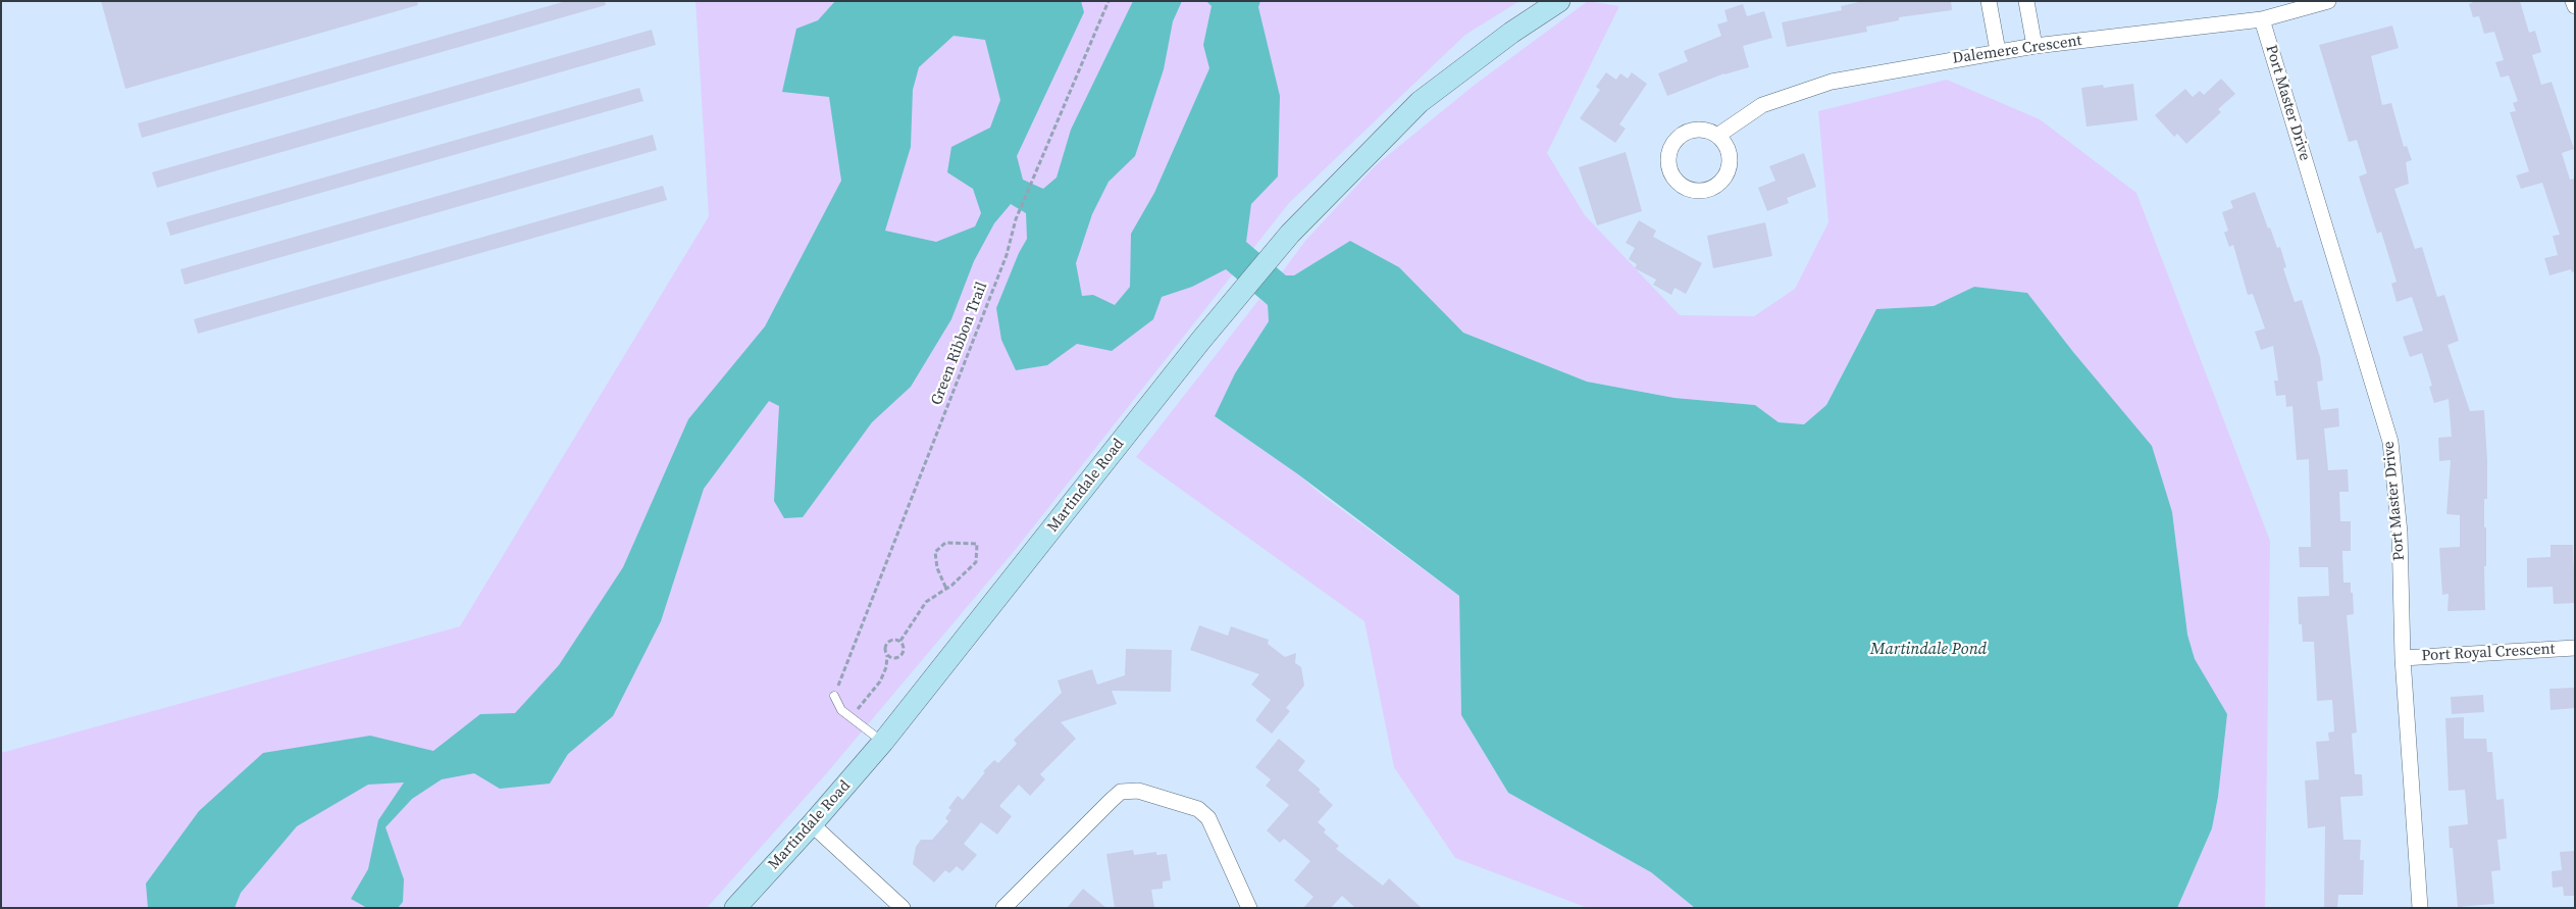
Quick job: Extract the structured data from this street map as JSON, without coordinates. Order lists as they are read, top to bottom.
{
  "streets": {
    "main road": ["Martindale Road"],
    "street": ["Dalemere Crescent", "Port Master Drive", "Port Royal Crescent"],
    "path": ["Green Ribbon Trail"]
  },
  "crossings": [
    ["Dalemere Crescent", "Port Master Drive"],
    ["Port Master Drive", "Port Royal Crescent"]
  ],
  "water": ["Martindale Pond"]
}
